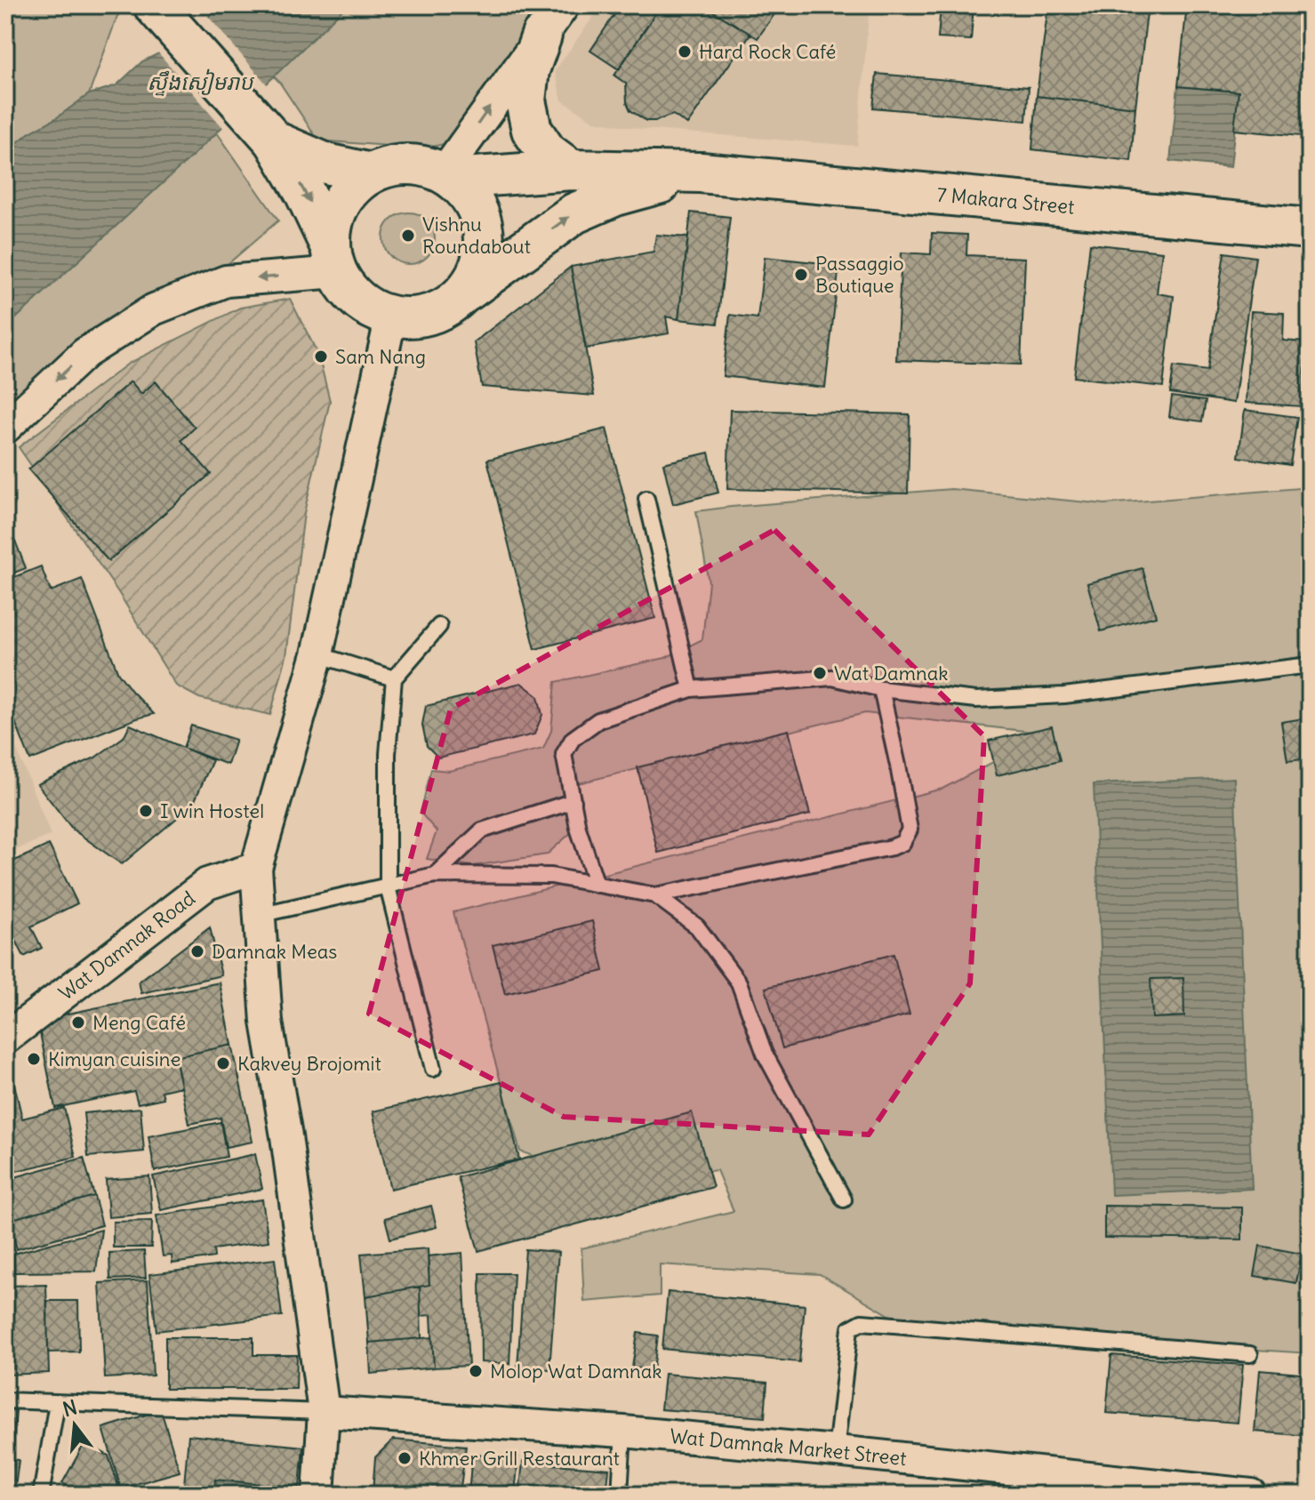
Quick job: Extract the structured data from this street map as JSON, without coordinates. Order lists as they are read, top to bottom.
{
  "streets": {
    "main road": ["7 Makara Street"],
    "street": ["Wat Damnak Road", "Wat Damnak Market Street"]
  },
  "water": ["ស្ទឹងសៀមរាប"],
  "places": [
    "Hard Rock Café",
    "Vishnu Roundabout",
    "Passaggio Boutique",
    "Sam Nang",
    "Wat Damnak",
    "I win Hostel",
    "Damnak Meas",
    "Meng Café",
    "Kimyan cuisine",
    "Kakvey Brojomit",
    "Molop Wat Damnak",
    "Khmer Grill Restaurant"
  ],
  "north": "top"
}
